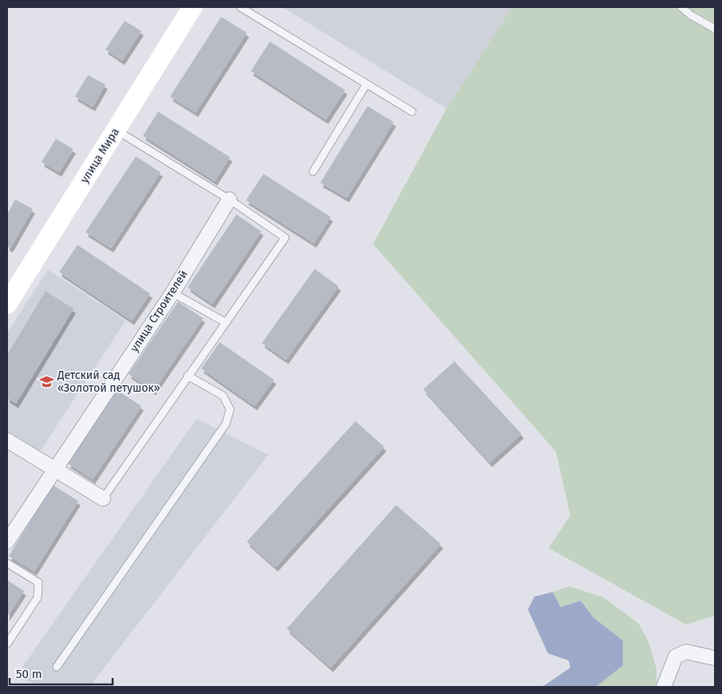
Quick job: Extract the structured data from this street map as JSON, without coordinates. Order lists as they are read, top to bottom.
{
  "streets": {
    "street": ["улица Мира", "улица Строителей"]
  },
  "places": {
    "school or university": ["Детский сад «Золотой петушок»"]
  },
  "scale_bar": "50 m"
}
